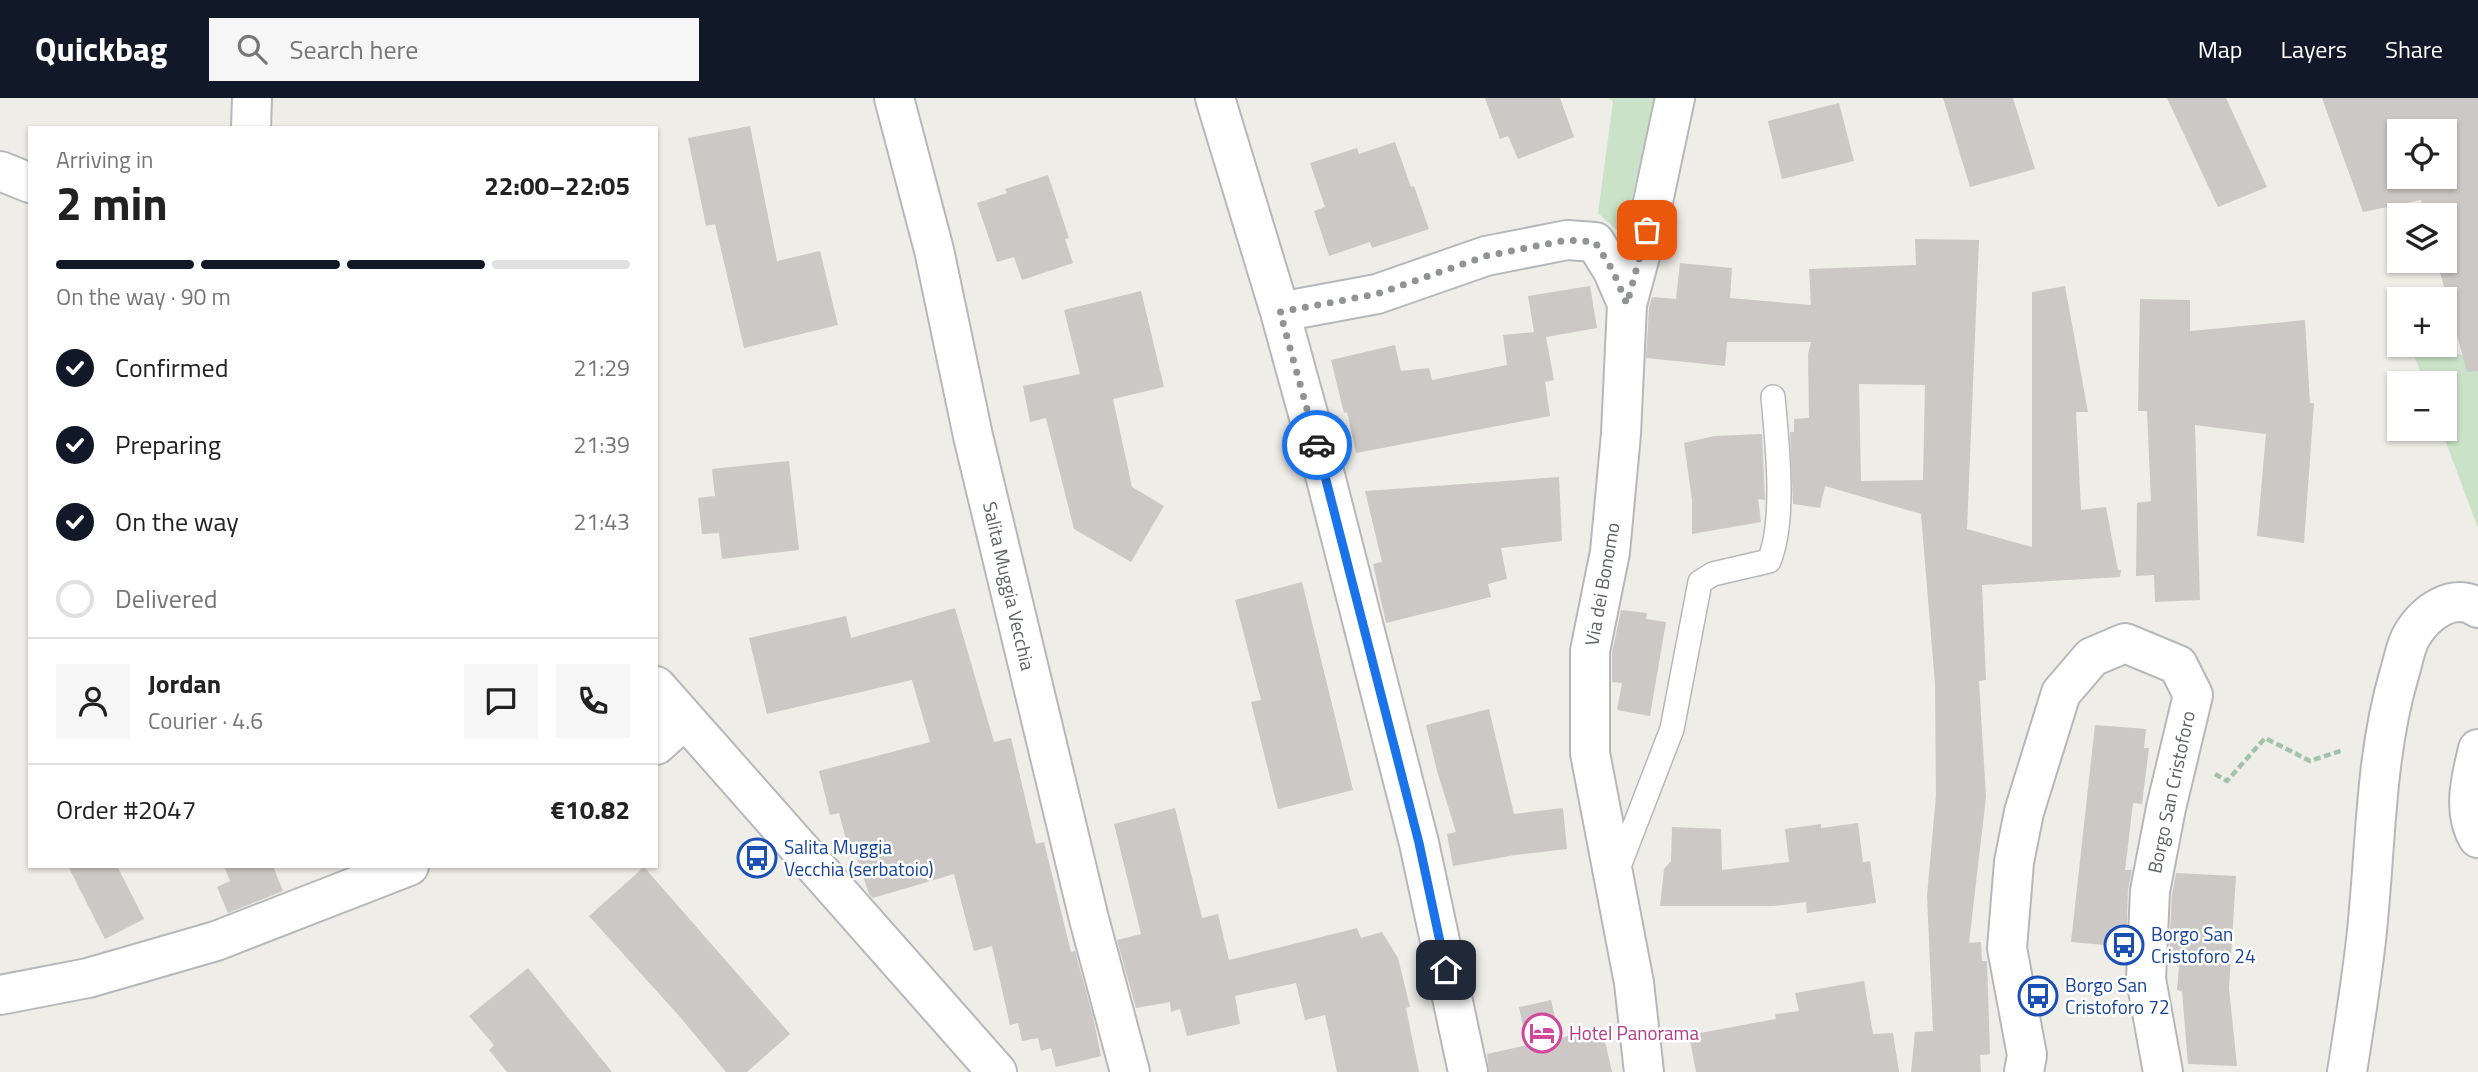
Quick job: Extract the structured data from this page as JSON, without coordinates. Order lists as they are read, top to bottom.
{
  "streets": {
    "street": ["Via dei Bonomo", "Salita Muggia Vecchia", "Borgo San Cristoforo"]
  },
  "places": {
    "bus stop": ["Salita Muggia Vecchia (serbatoio)", "Borgo San Cristoforo 24", "Borgo San Cristoforo 72"],
    "hotel": ["Hotel Panorama"]
  },
  "page": {
    "header": "Quickbag",
    "search": "Search here",
    "nav": ["Map", "Layers", "Share"],
    "map_buttons": ["+", "−"],
    "heading": ["2 min", "Arriving in", "22:00–22:05"],
    "panel": [
      "Jordan",
      "Courier · 4.6",
      "Order #2047",
      "€10.82"
    ],
    "bar": "On the way · 90 m",
    "list": [
      ["Confirmed", "21:29"],
      ["Preparing", "21:39"],
      ["On the way", "21:43"],
      "Delivered"
    ]
  }
}
